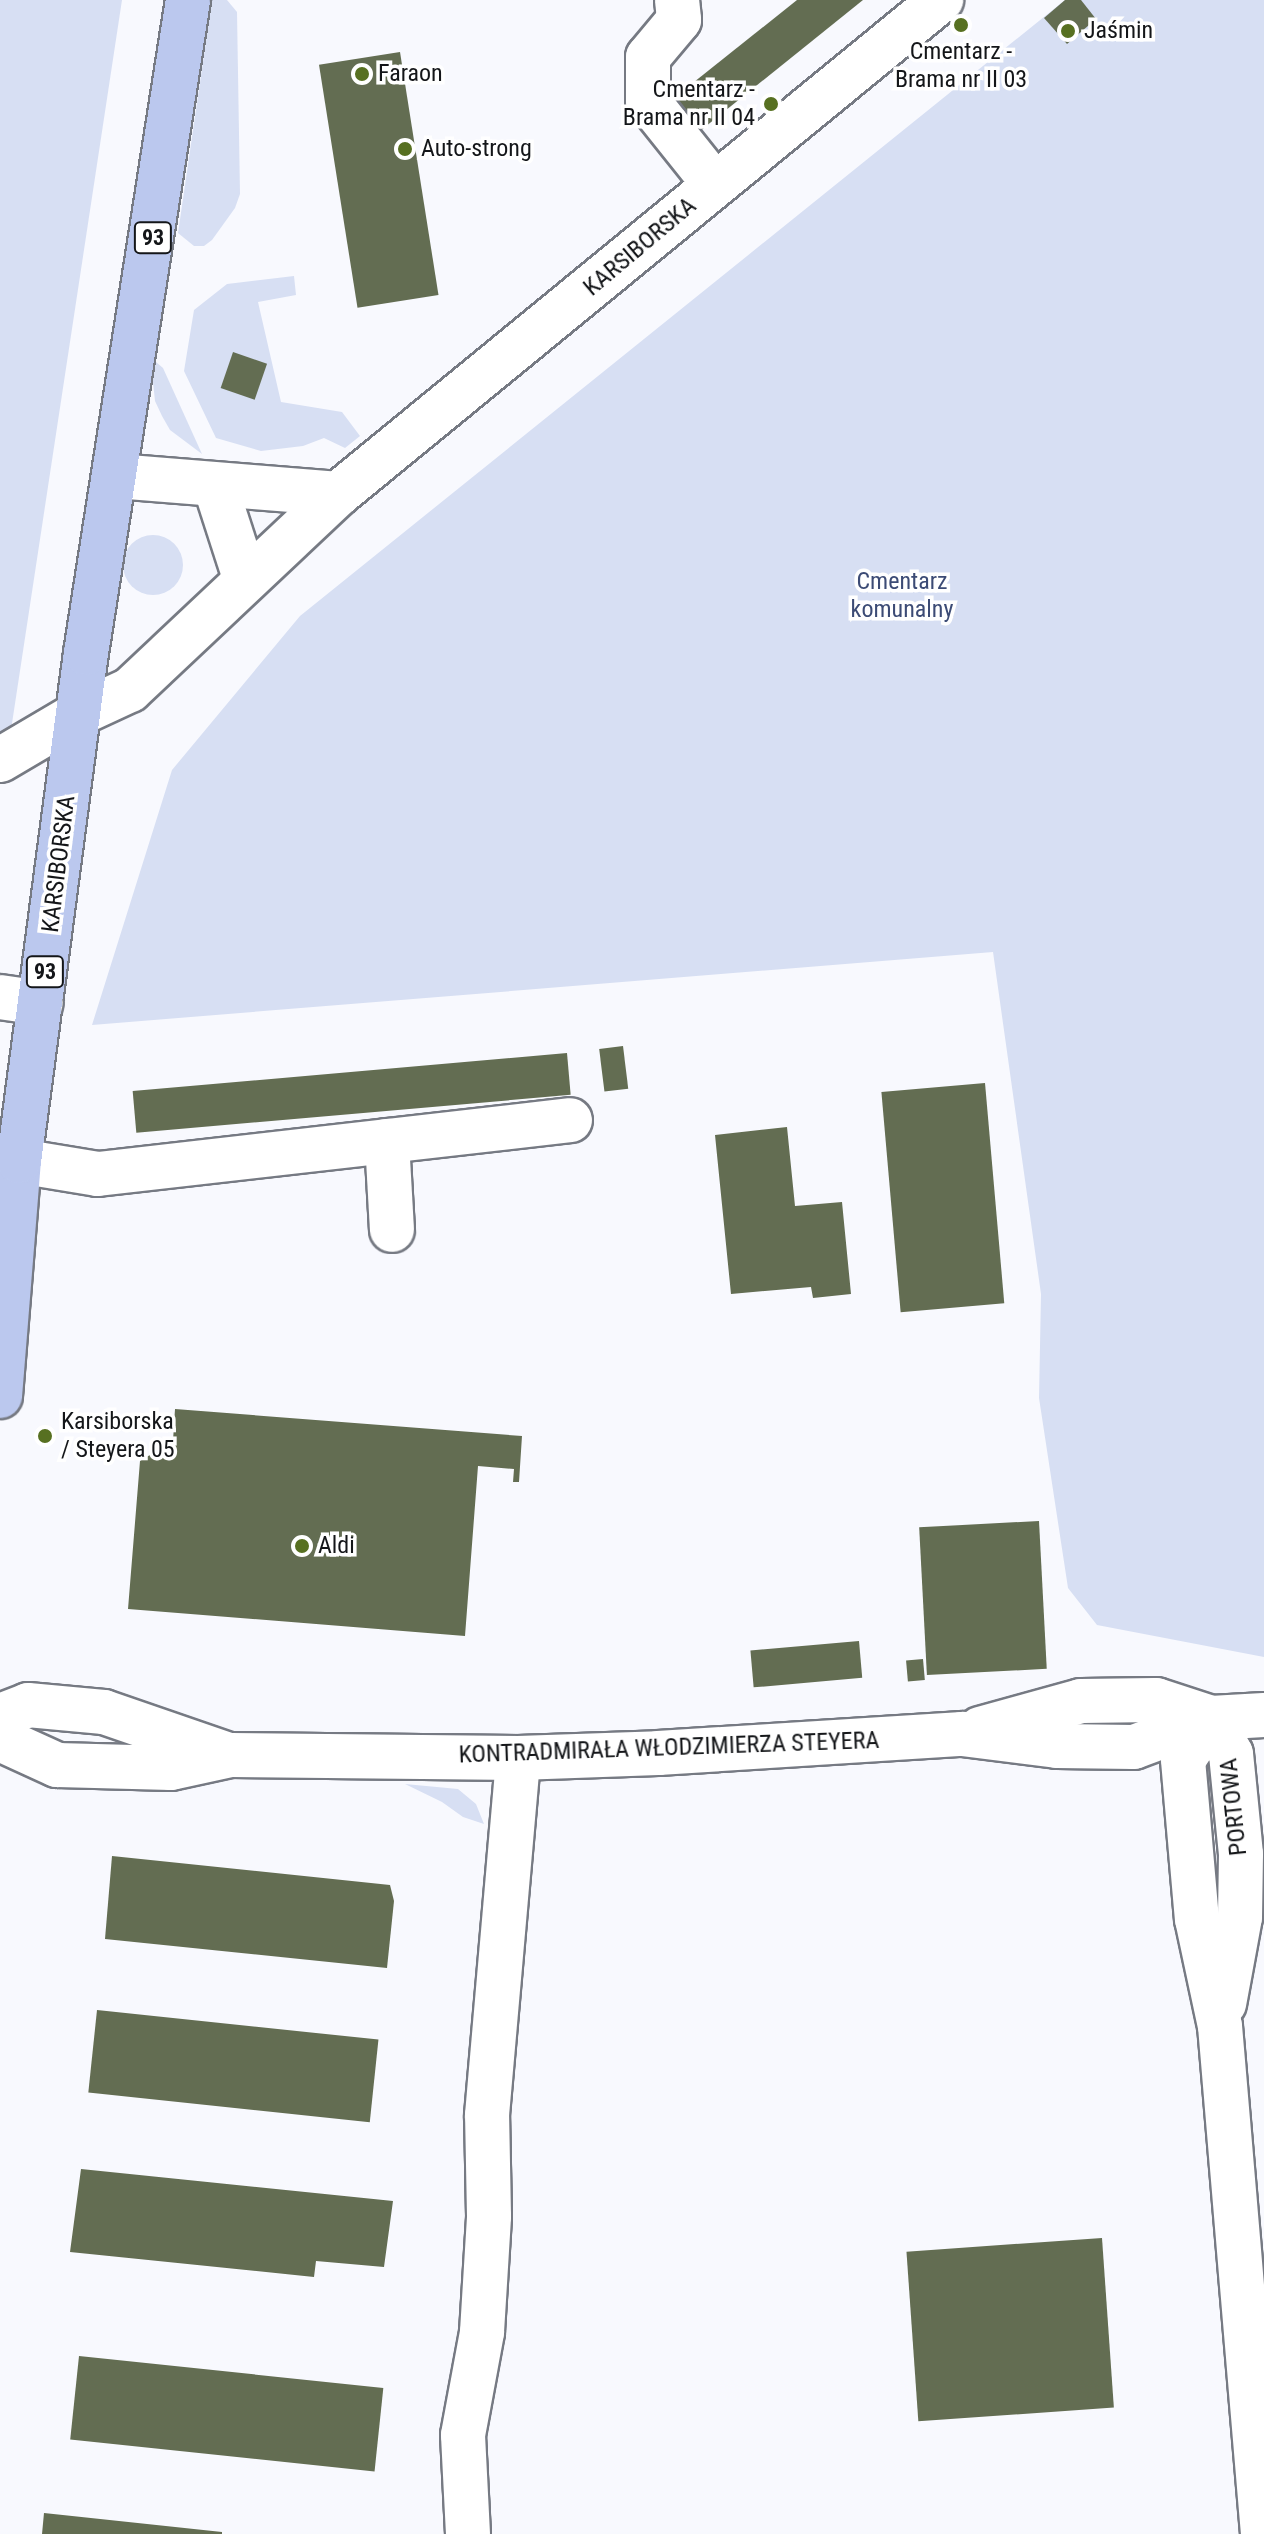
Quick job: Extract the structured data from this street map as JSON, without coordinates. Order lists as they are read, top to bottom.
{
  "streets": {
    "main road": ["93", "KARSIBORSKA"],
    "street": ["KONTRADMIRAŁA WŁODZIMIERZA STEYERA", "PORTOWA"]
  },
  "crossings": [
    ["93", "KARSIBORSKA"],
    ["KONTRADMIRAŁA WŁODZIMIERZA STEYERA", "PORTOWA"]
  ],
  "parks": ["Cmentarz komunalny"],
  "places": [
    "Cmentarz - Brama nr II 03",
    "Jaśmin",
    "Faraon",
    "Cmentarz - Brama nr II 04",
    "Auto-strong",
    "Karsiborska / Steyera 05",
    "Aldi"
  ]
}
